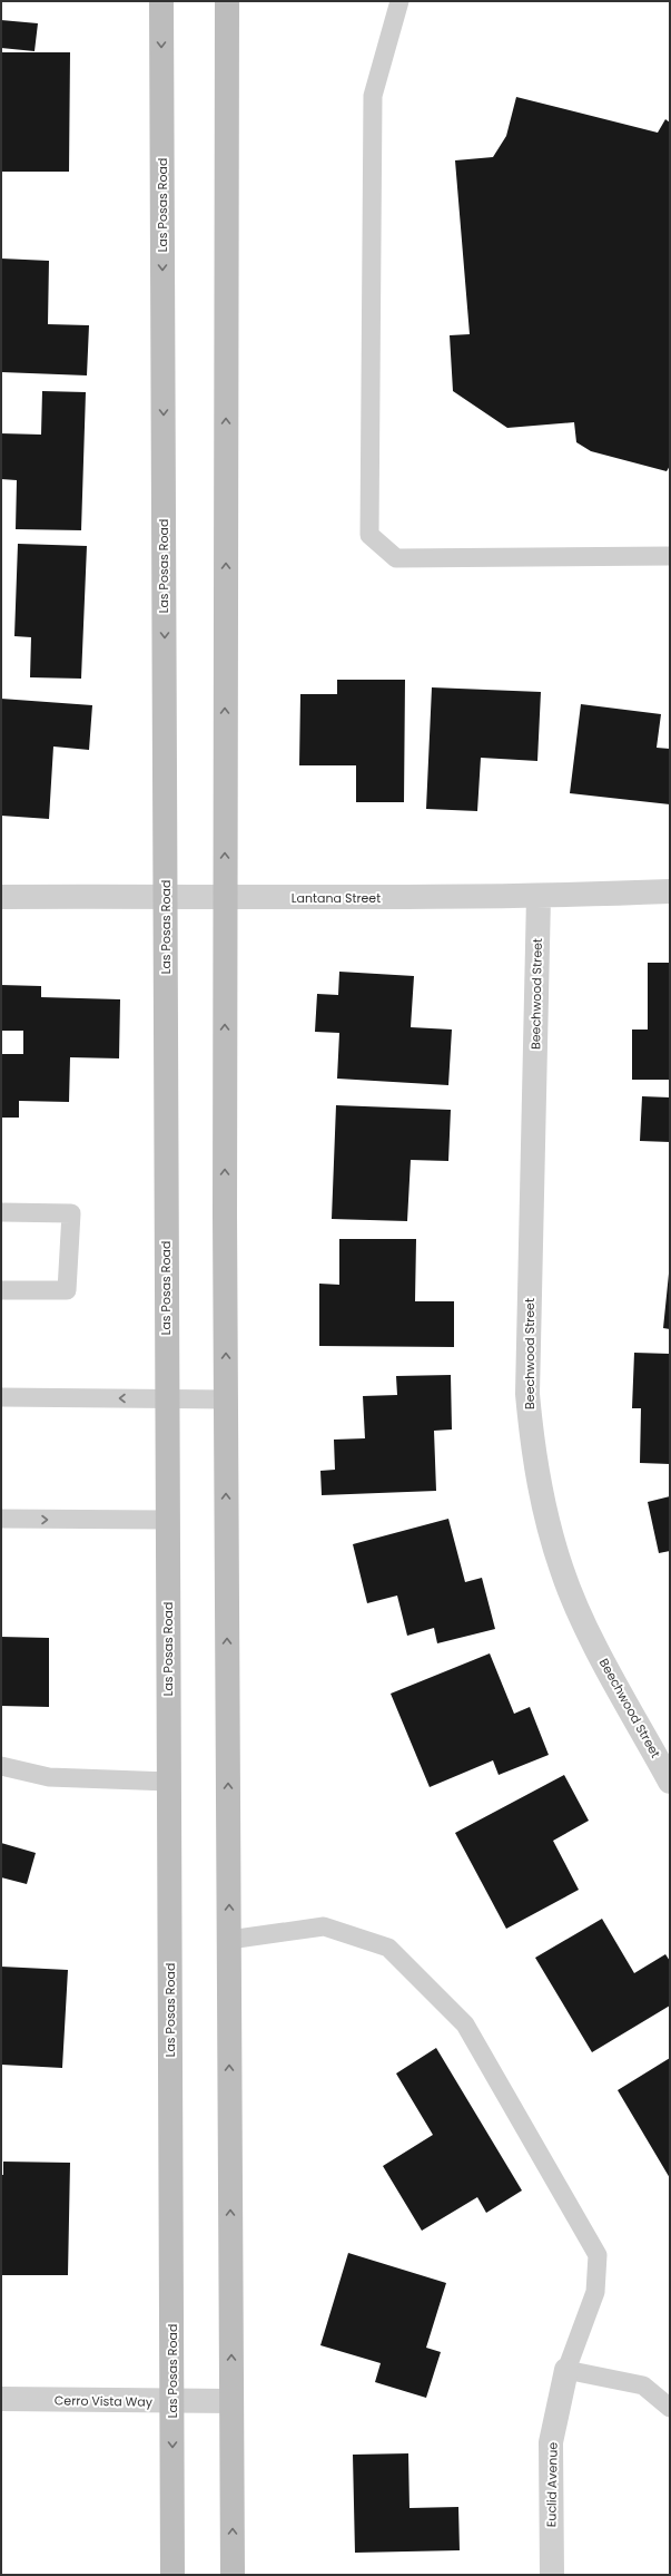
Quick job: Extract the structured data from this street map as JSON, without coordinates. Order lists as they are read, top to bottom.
{
  "streets": {
    "main road": ["Las Posas Road"],
    "street": [
      "Lantana Street",
      "Beechwood Street",
      "Cerro Vista Way",
      "Euclid Avenue"
    ]
  },
  "crossings": [
    ["Las Posas Road", "Lantana Street"],
    ["Las Posas Road", "Cerro Vista Way"],
    ["Lantana Street", "Beechwood Street"]
  ]
}
